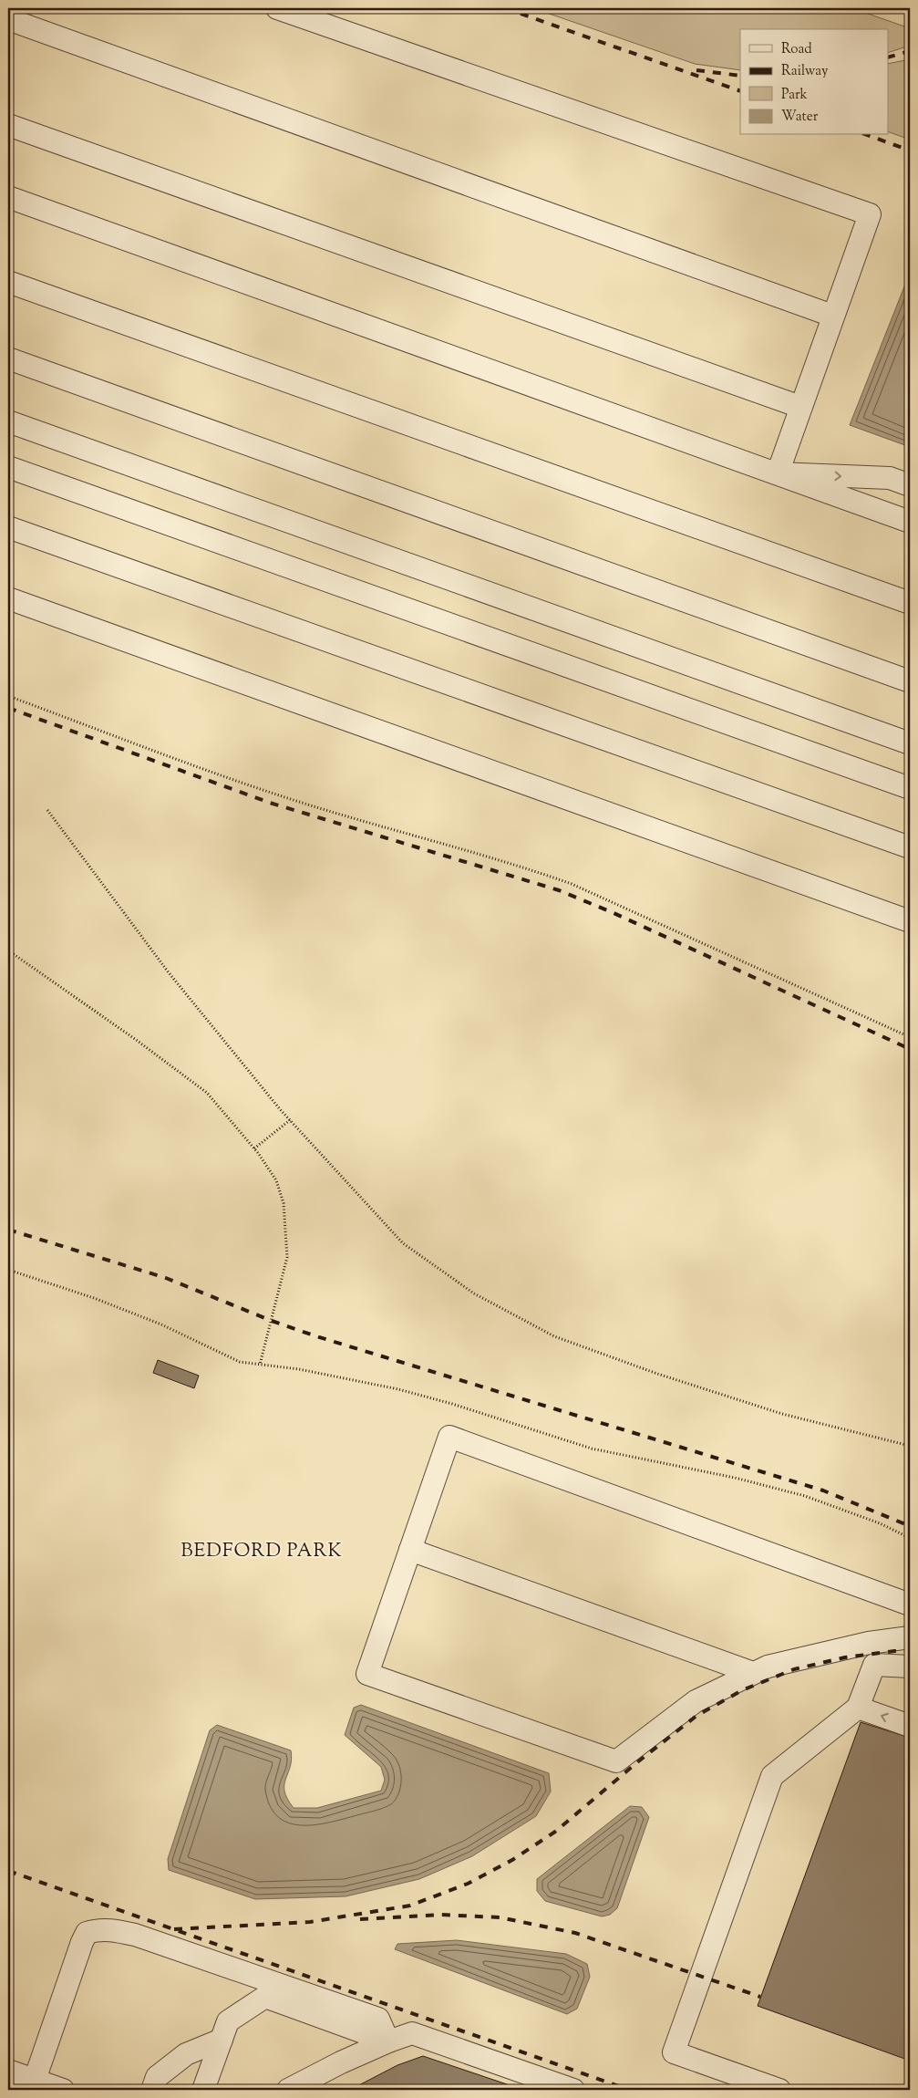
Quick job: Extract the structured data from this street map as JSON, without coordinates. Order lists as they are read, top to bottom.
{
  "districts": ["BEDFORD PARK"],
  "legend": [
    "Road",
    "Railway",
    "Park",
    "Water"
  ]
}
